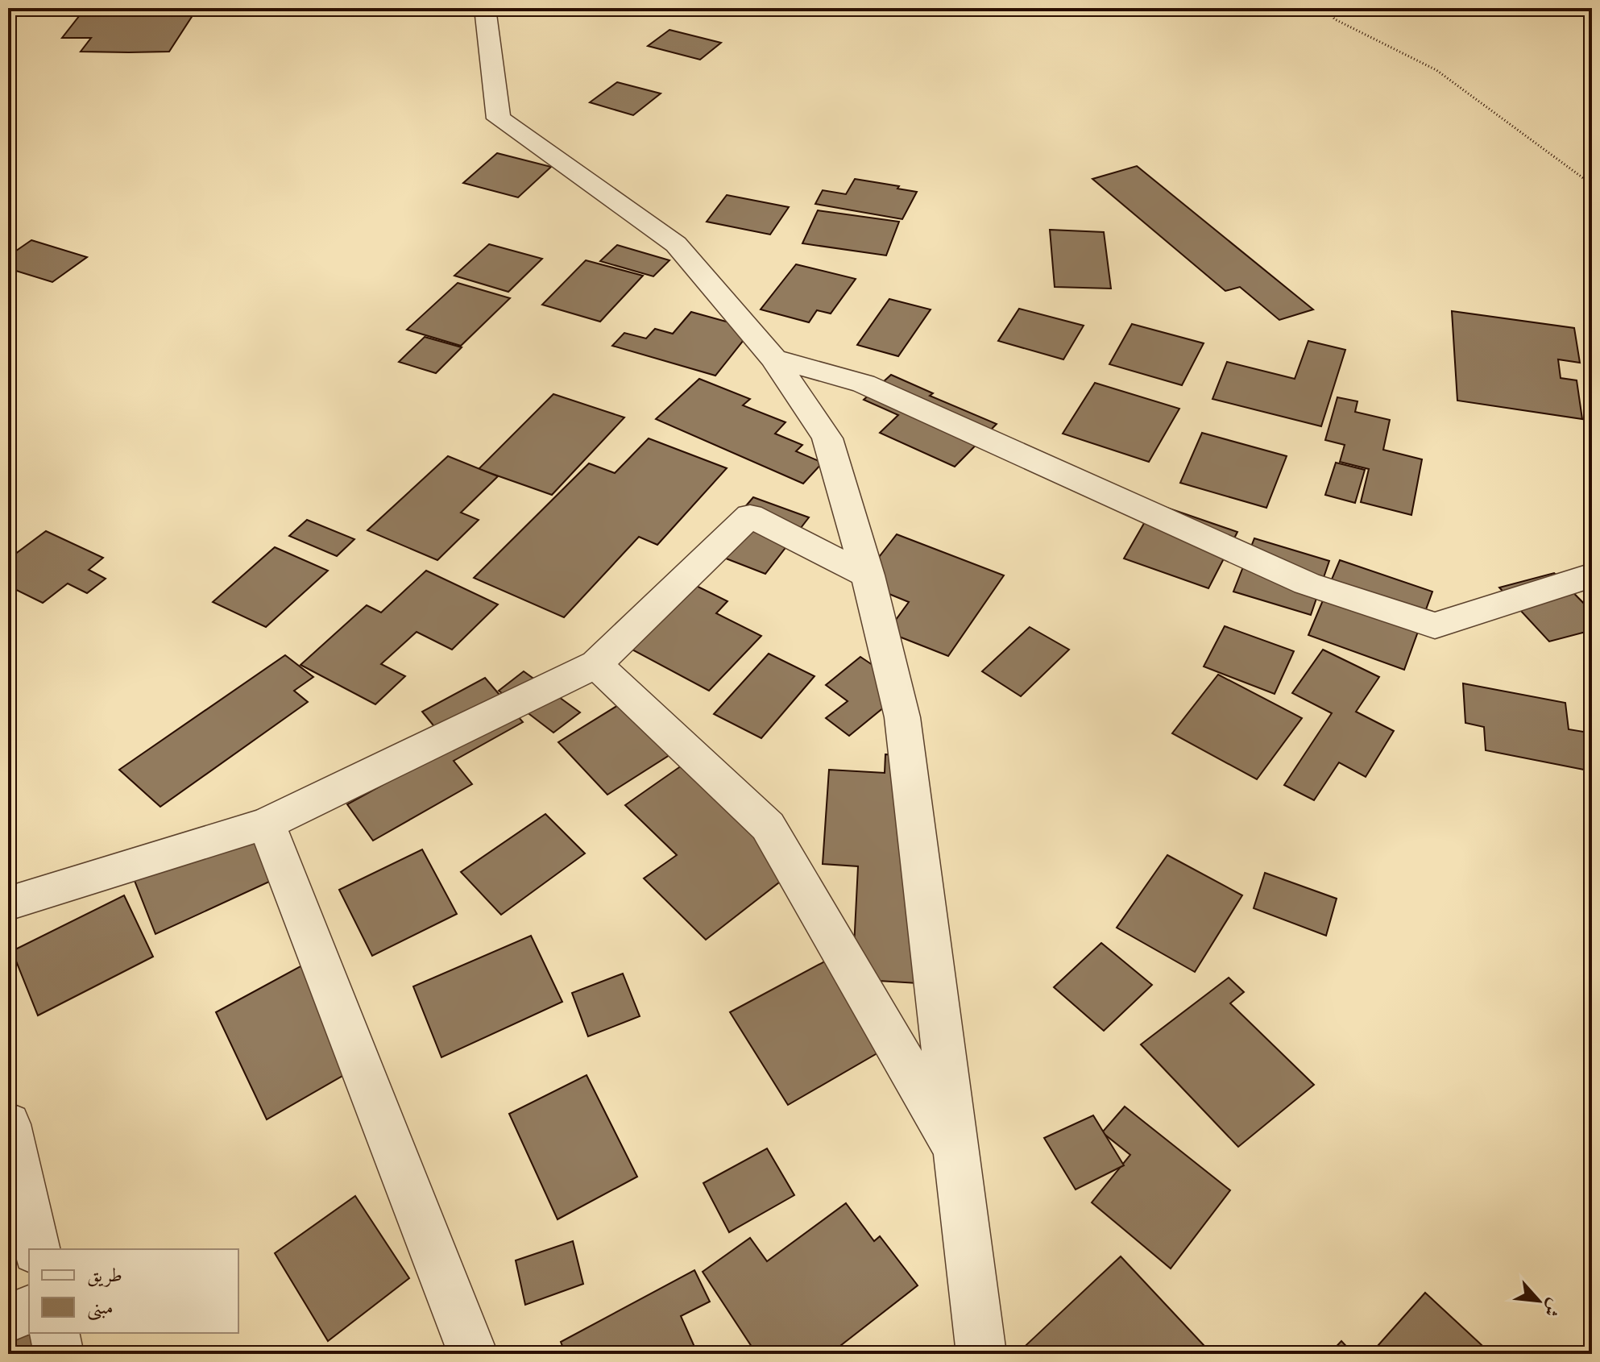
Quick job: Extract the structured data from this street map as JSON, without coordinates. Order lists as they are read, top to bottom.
{
  "legend": ["طريق", "مبنى"],
  "north": "bottom right"
}
